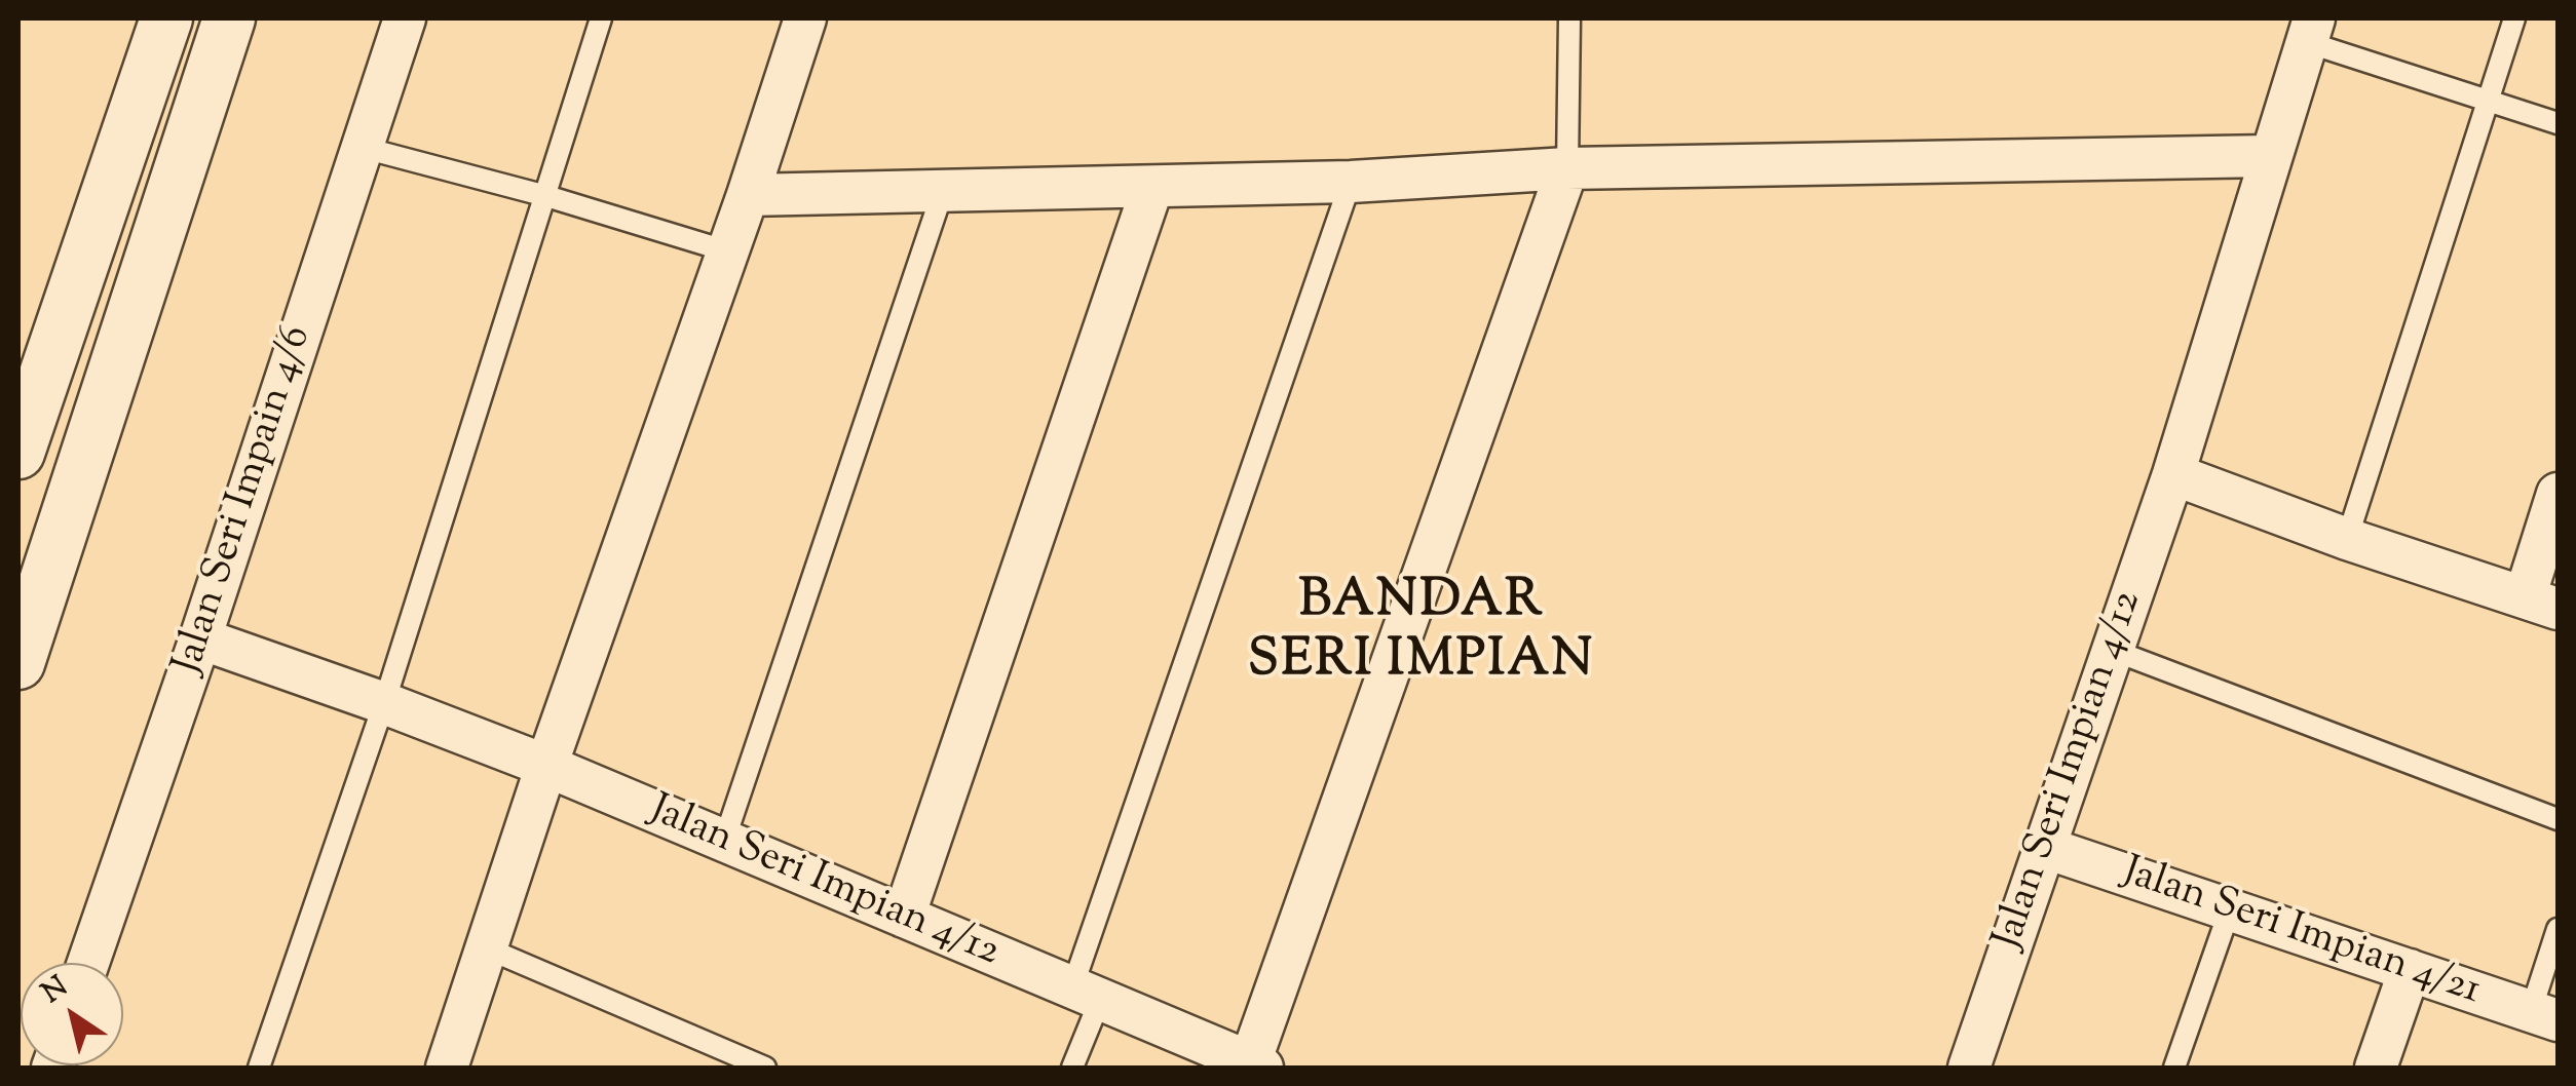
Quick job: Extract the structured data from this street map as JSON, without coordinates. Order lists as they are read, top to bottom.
{
  "streets": {
    "street": ["Jalan Seri Impain 4/6", "Jalan Seri Impian 4/12", "Jalan Seri Impian 4/21"]
  },
  "crossings": [
    ["Jalan Seri Impain 4/6", "Jalan Seri Impian 4/12"],
    ["Jalan Seri Impian 4/12", "Jalan Seri Impian 4/21"]
  ],
  "districts": ["BANDAR SERI IMPIAN"],
  "north": "top left"
}
